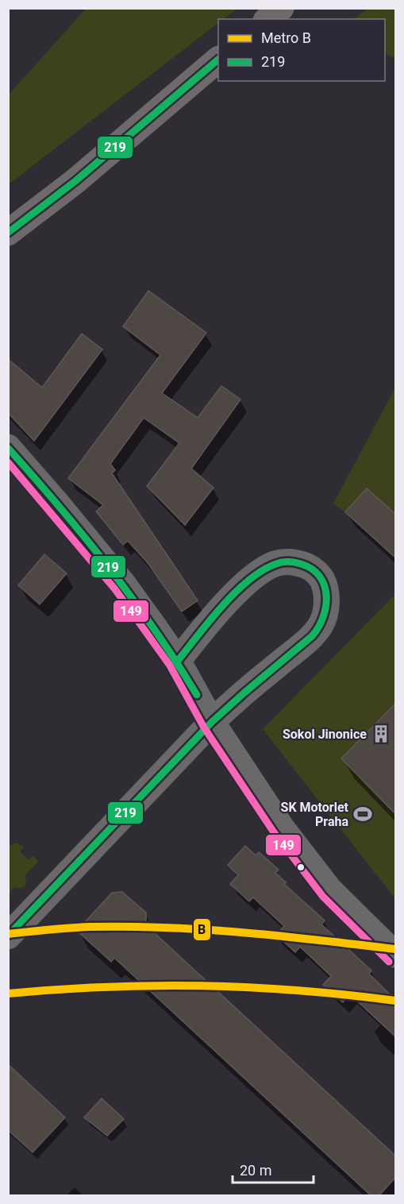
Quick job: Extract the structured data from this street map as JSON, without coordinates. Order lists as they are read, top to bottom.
{
  "places": {
    "building": ["Sokol Jinonice"],
    "sports": ["SK Motorlet Praha"]
  },
  "lines": ["transit line 219", "transit line 149", "metro line B"],
  "legend": ["Metro B", "219"],
  "scale_bar": "20 m"
}
